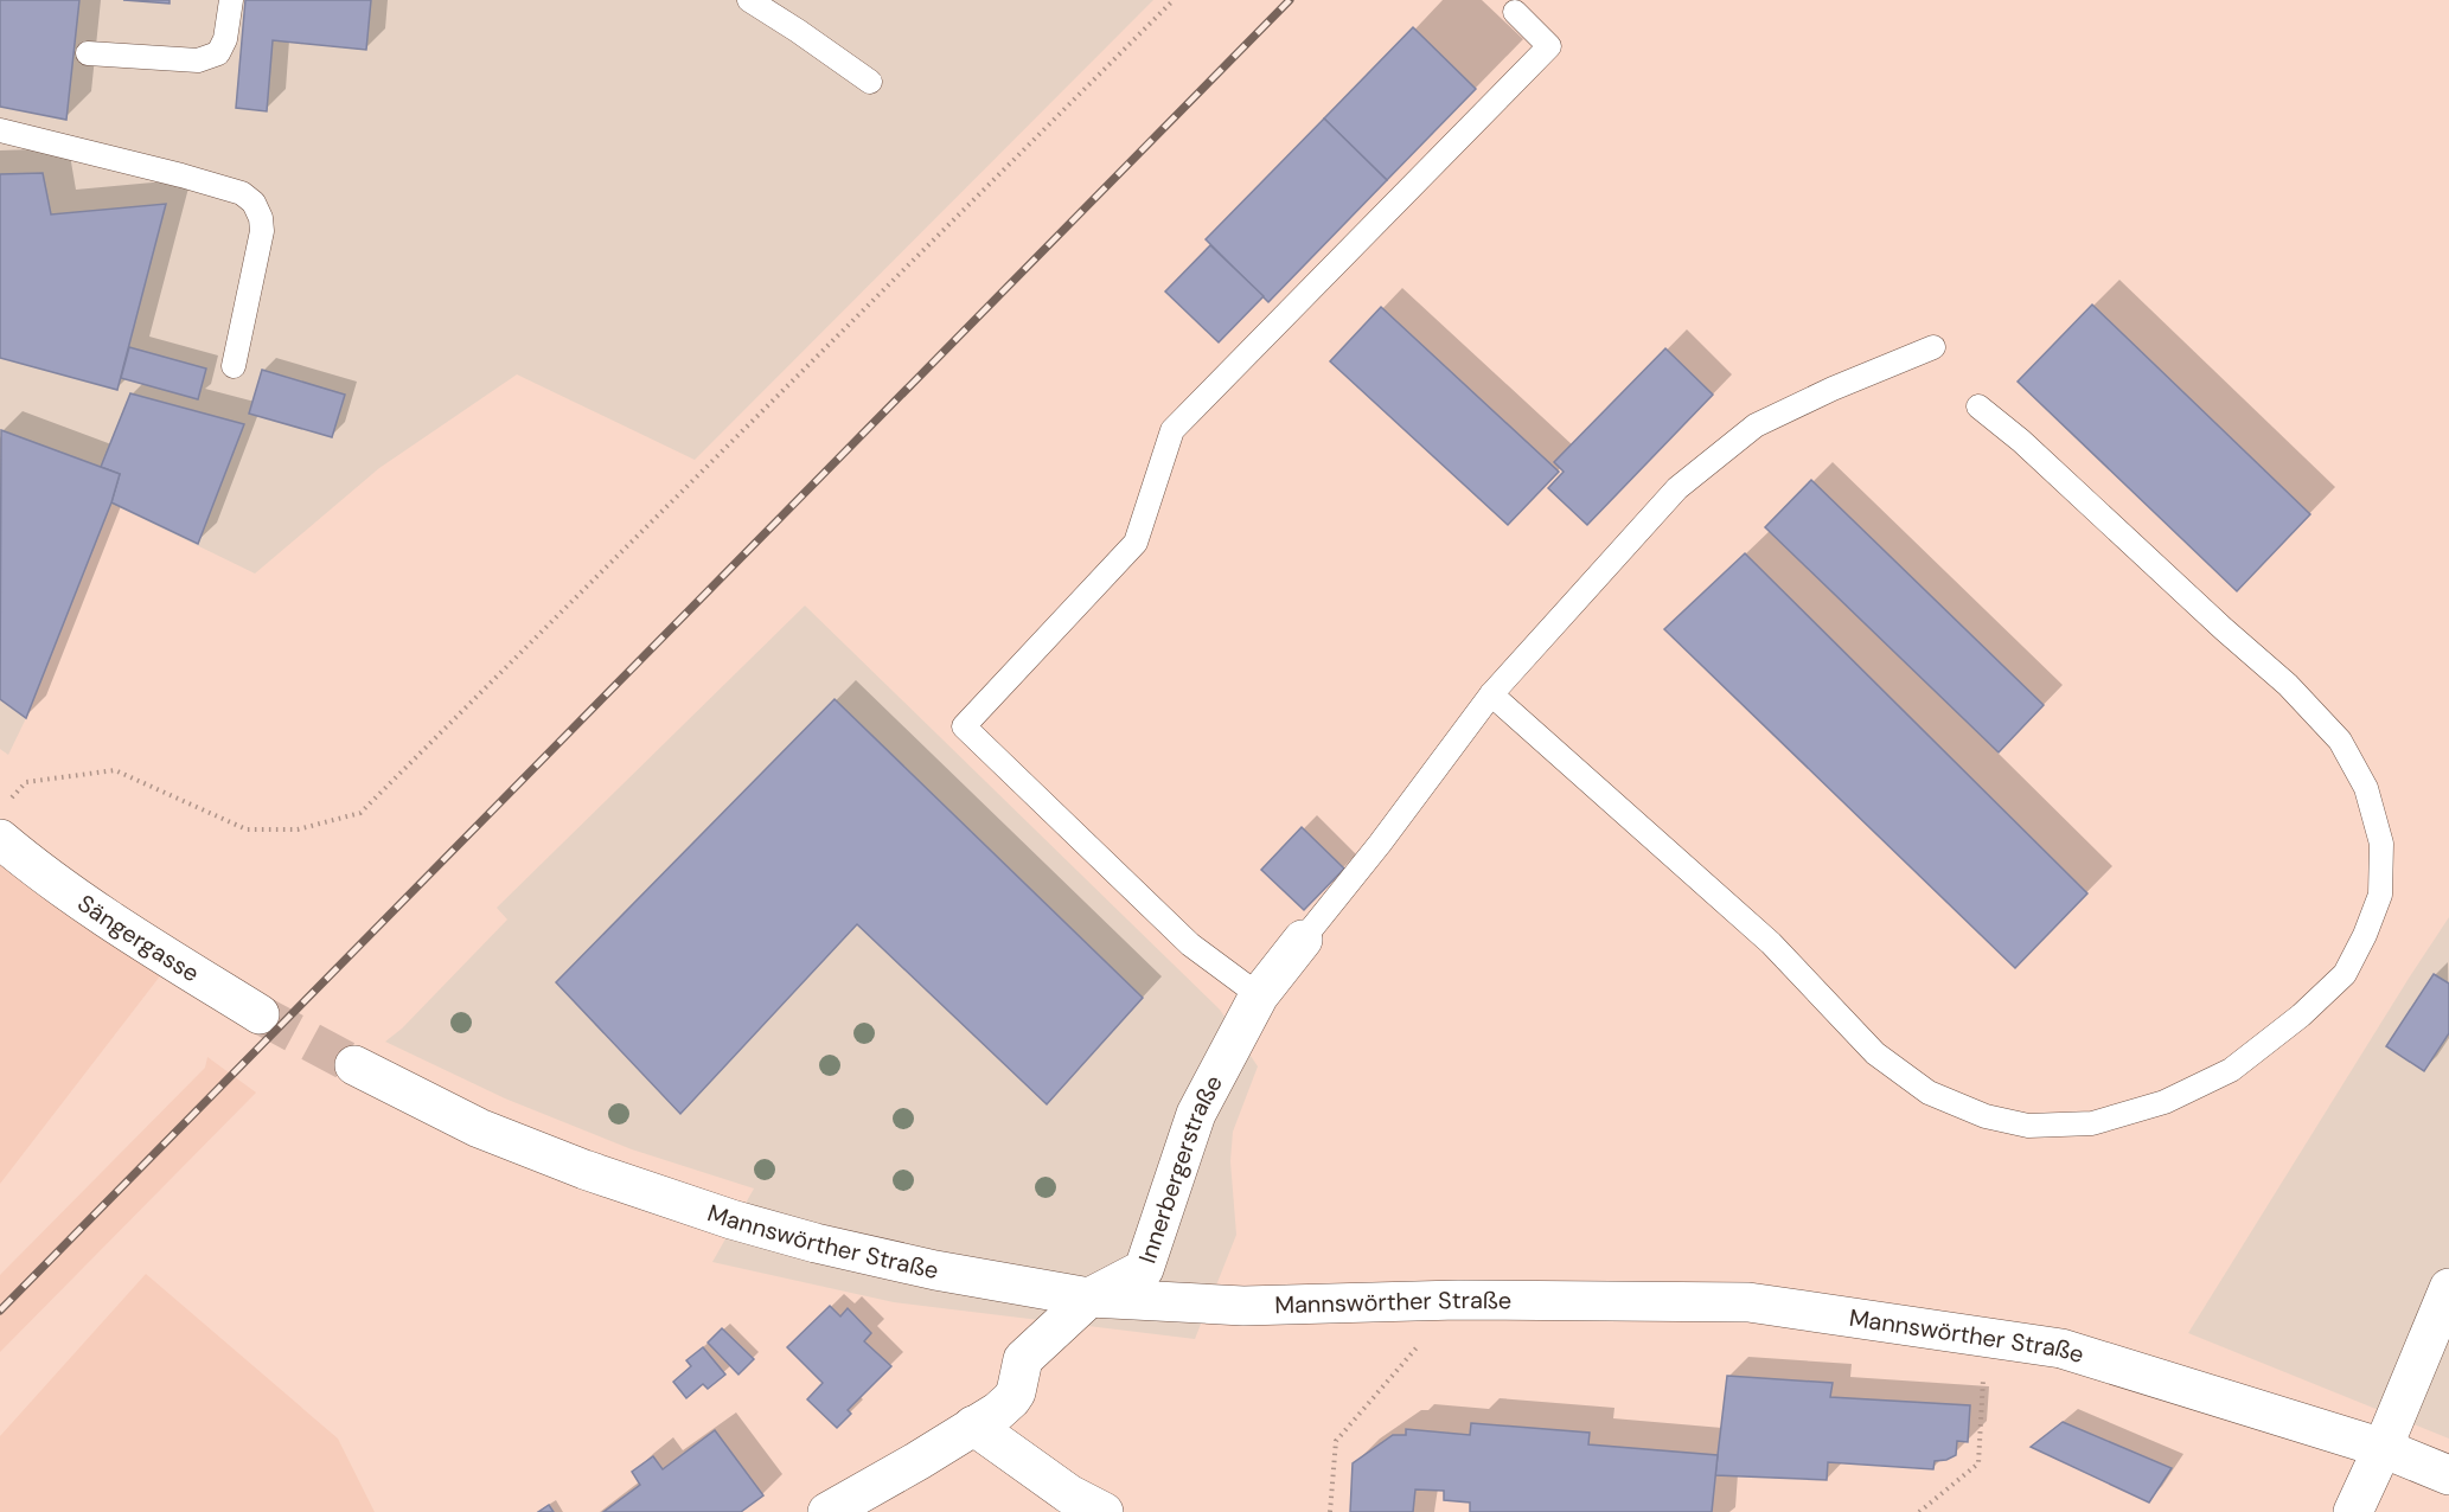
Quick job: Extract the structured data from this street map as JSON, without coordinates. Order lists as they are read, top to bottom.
{
  "streets": {
    "main road": ["Sängergasse", "Innerbergerstraße", "Mannswörther Straße"]
  },
  "crossings": [
    ["Innerbergerstraße", "Mannswörther Straße"]
  ]
}
